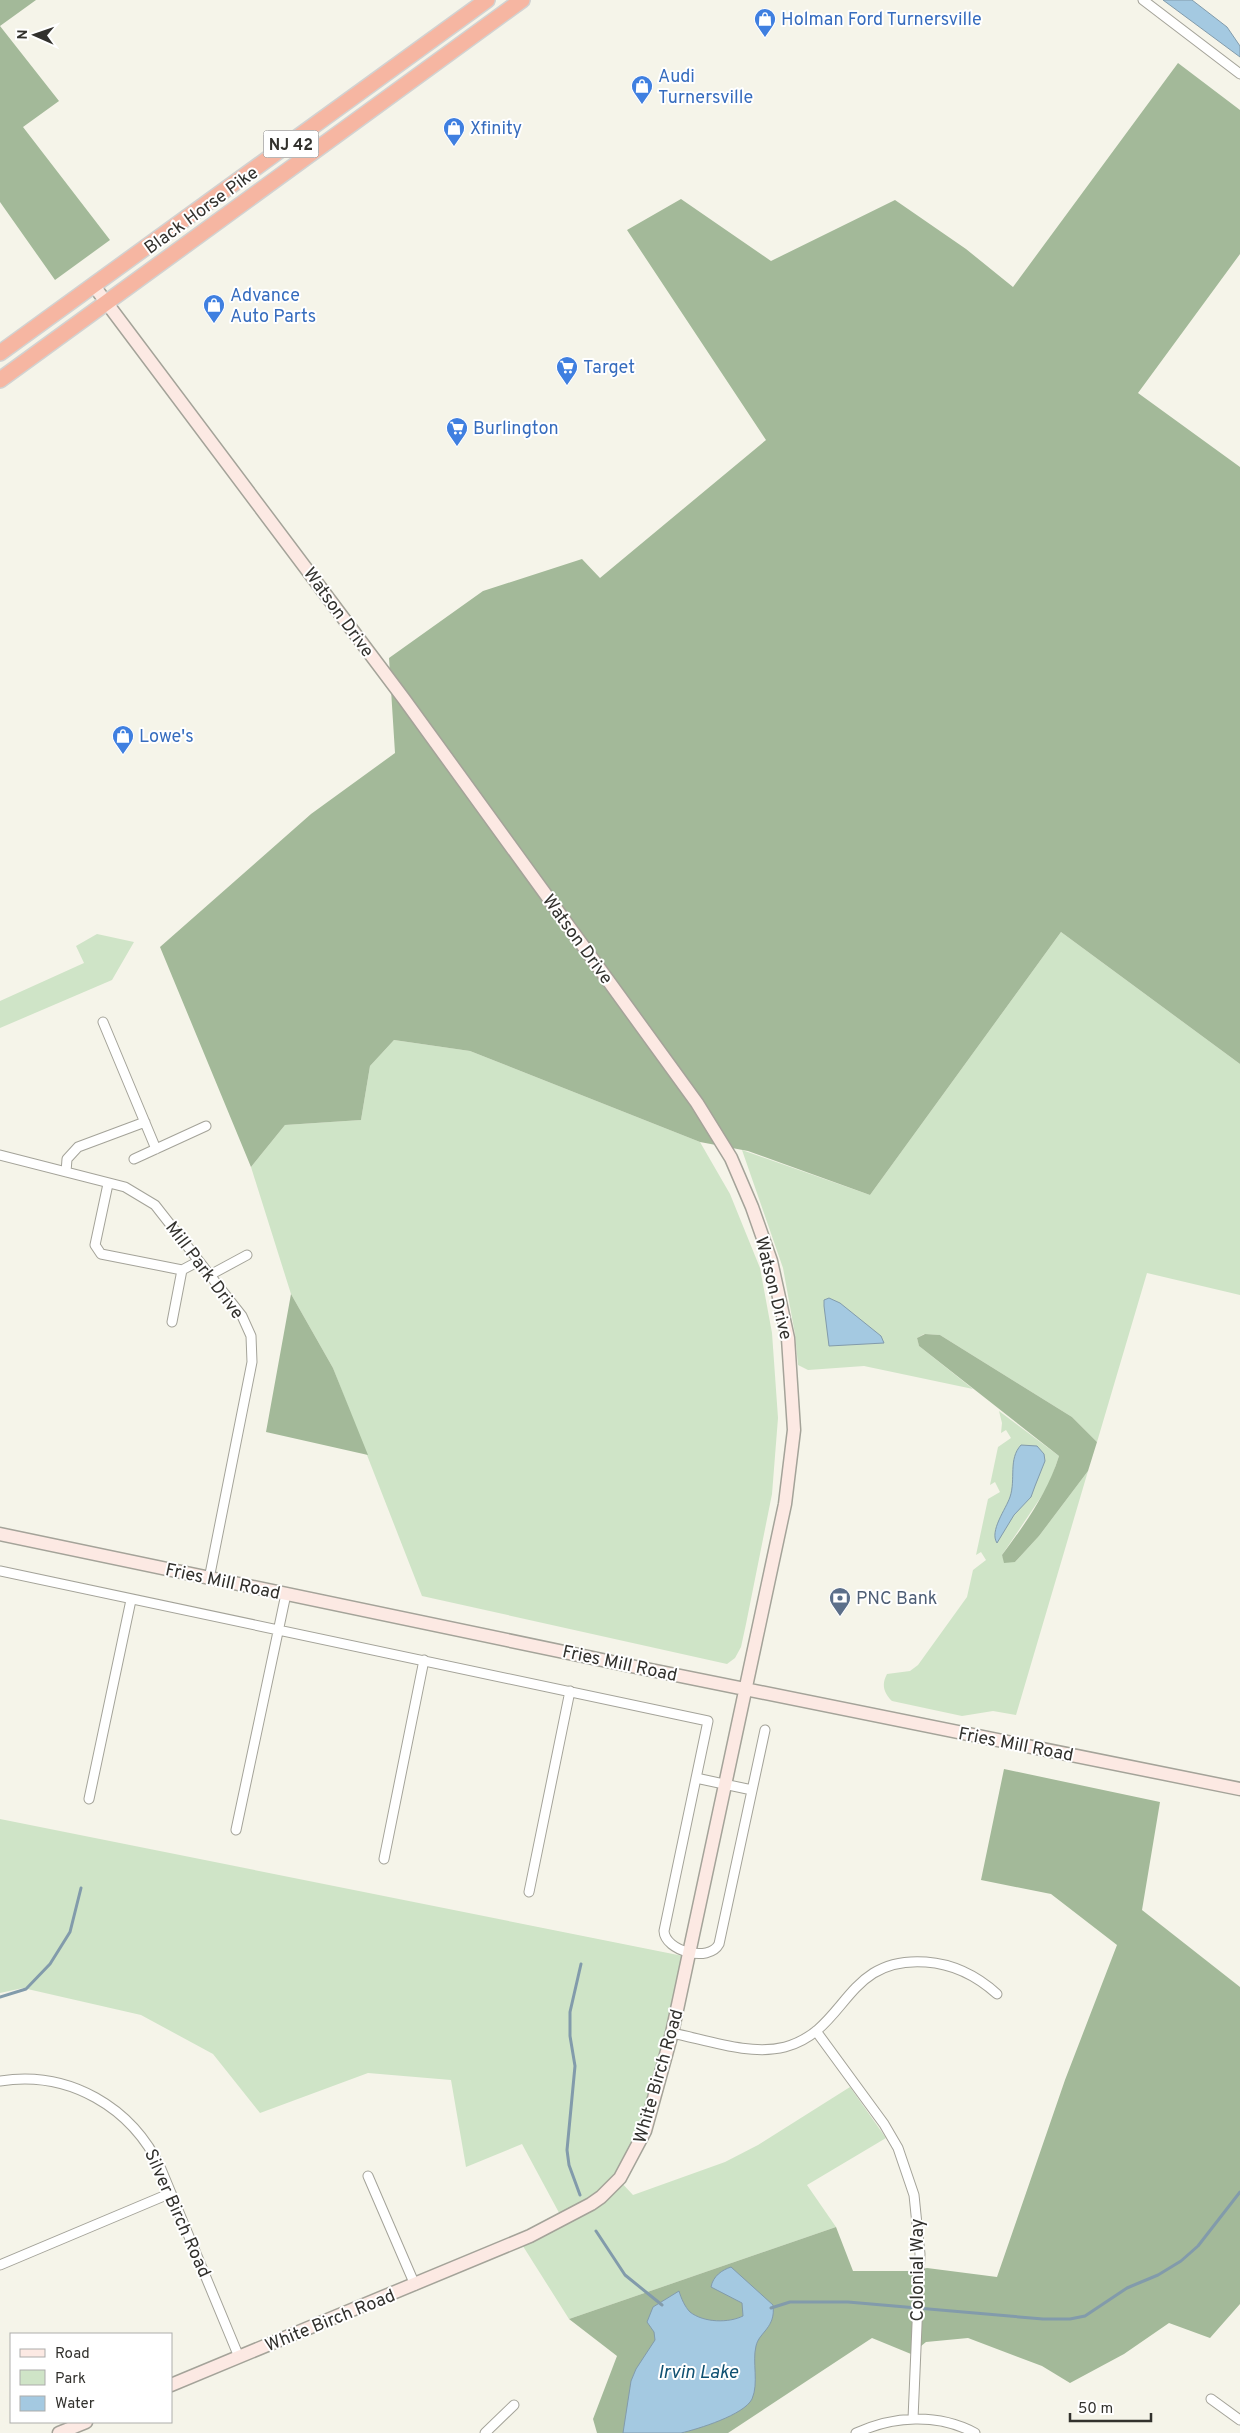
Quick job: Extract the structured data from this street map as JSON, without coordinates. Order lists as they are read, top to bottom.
{
  "streets": {
    "highway": ["NJ 42", "Black Horse Pike"],
    "street": [
      "Watson Drive",
      "Mill Park Drive",
      "Fries Mill Road",
      "White Birch Road",
      "Silver Birch Road",
      "Colonial Way"
    ]
  },
  "crossings": [
    ["Black Horse Pike", "Watson Drive"],
    ["Watson Drive", "Fries Mill Road"],
    ["Watson Drive", "White Birch Road"],
    ["Mill Park Drive", "Fries Mill Road"],
    ["Fries Mill Road", "White Birch Road"],
    ["White Birch Road", "Silver Birch Road"]
  ],
  "water": ["Irvin Lake"],
  "places": {
    "shop": [
      "Holman Ford Turnersville",
      "Audi Turnersville",
      "Xfinity",
      "Advance Auto Parts",
      "Lowe's"
    ],
    "supermarket": ["Target", "Burlington"],
    "bank": ["PNC Bank"]
  },
  "legend": ["Road", "Park", "Water"],
  "scale_bar": "50 m",
  "north": "left"
}
